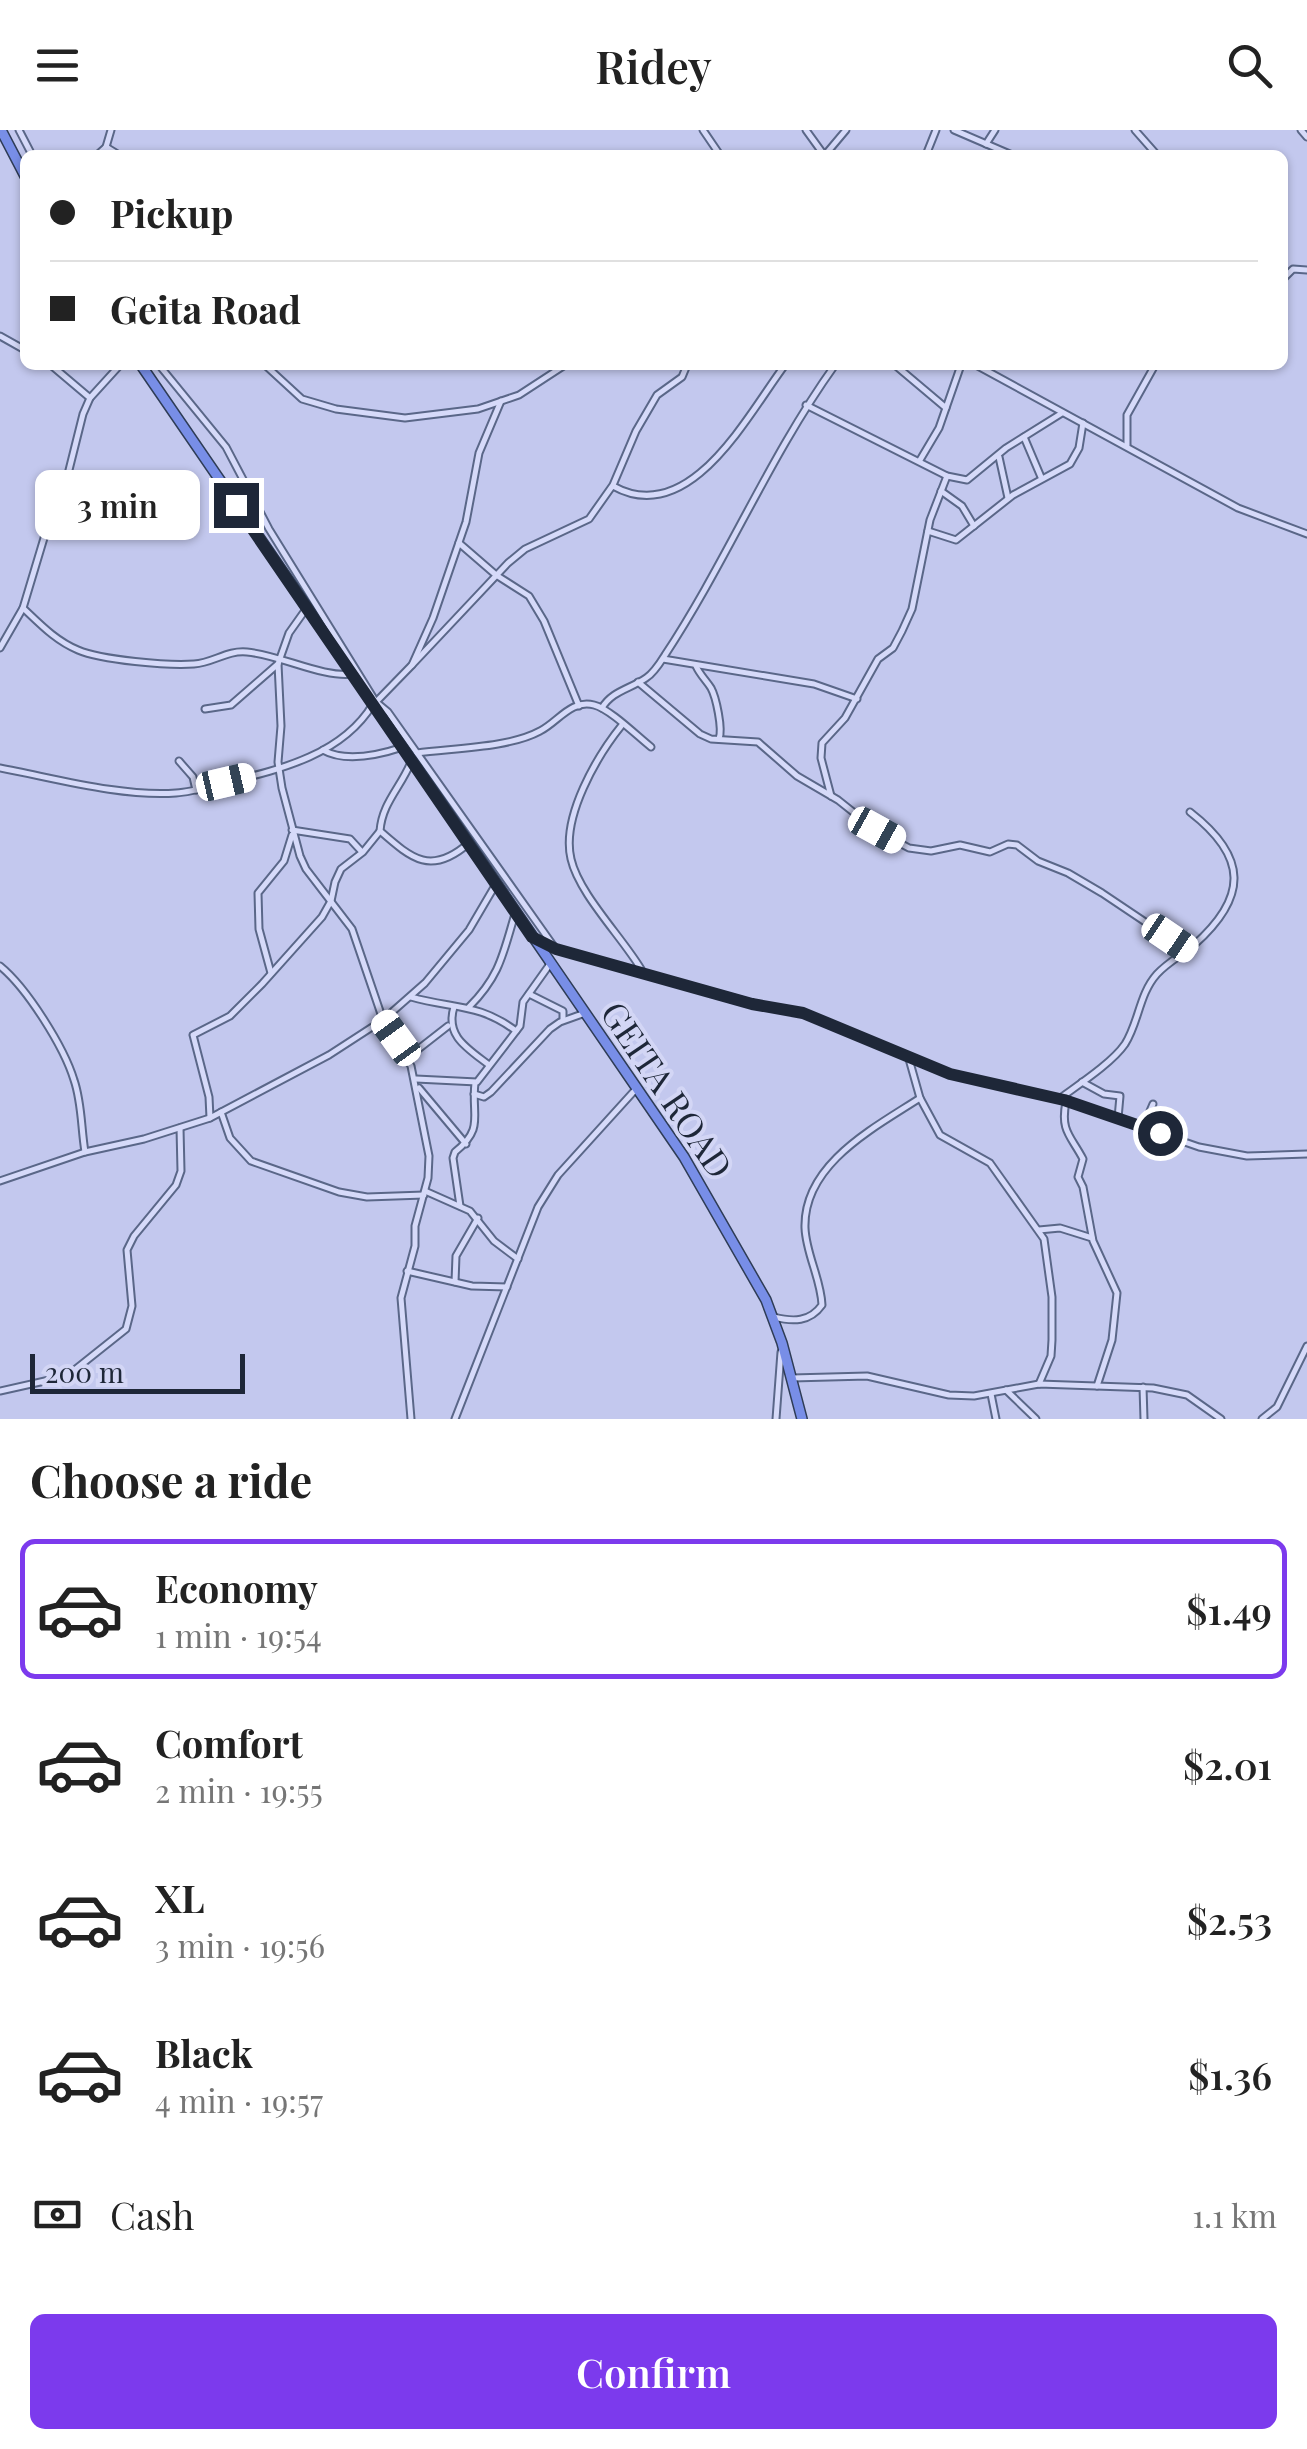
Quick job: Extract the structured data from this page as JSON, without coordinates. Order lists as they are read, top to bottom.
{
  "streets": {
    "highway": ["GEITA ROAD"]
  },
  "scale_bar": "200 m",
  "page": {
    "header": "Ridey",
    "banner": ["Pickup", "Geita Road"],
    "bubble": "3 min",
    "scale": "200 m",
    "heading": "Choose a ride",
    "list": [
      {
        "name": "Economy",
        "note": "1 min · 19:54",
        "value": "$1.49"
      },
      {
        "name": "Comfort",
        "note": "2 min · 19:55",
        "value": "$2.01"
      },
      {
        "name": "XL",
        "note": "3 min · 19:56",
        "value": "$2.53"
      },
      {
        "name": "Black",
        "note": "4 min · 19:57",
        "value": "$1.36"
      }
    ],
    "pay": ["Cash", "1.1 km"],
    "buttons": "Confirm"
  }
}
